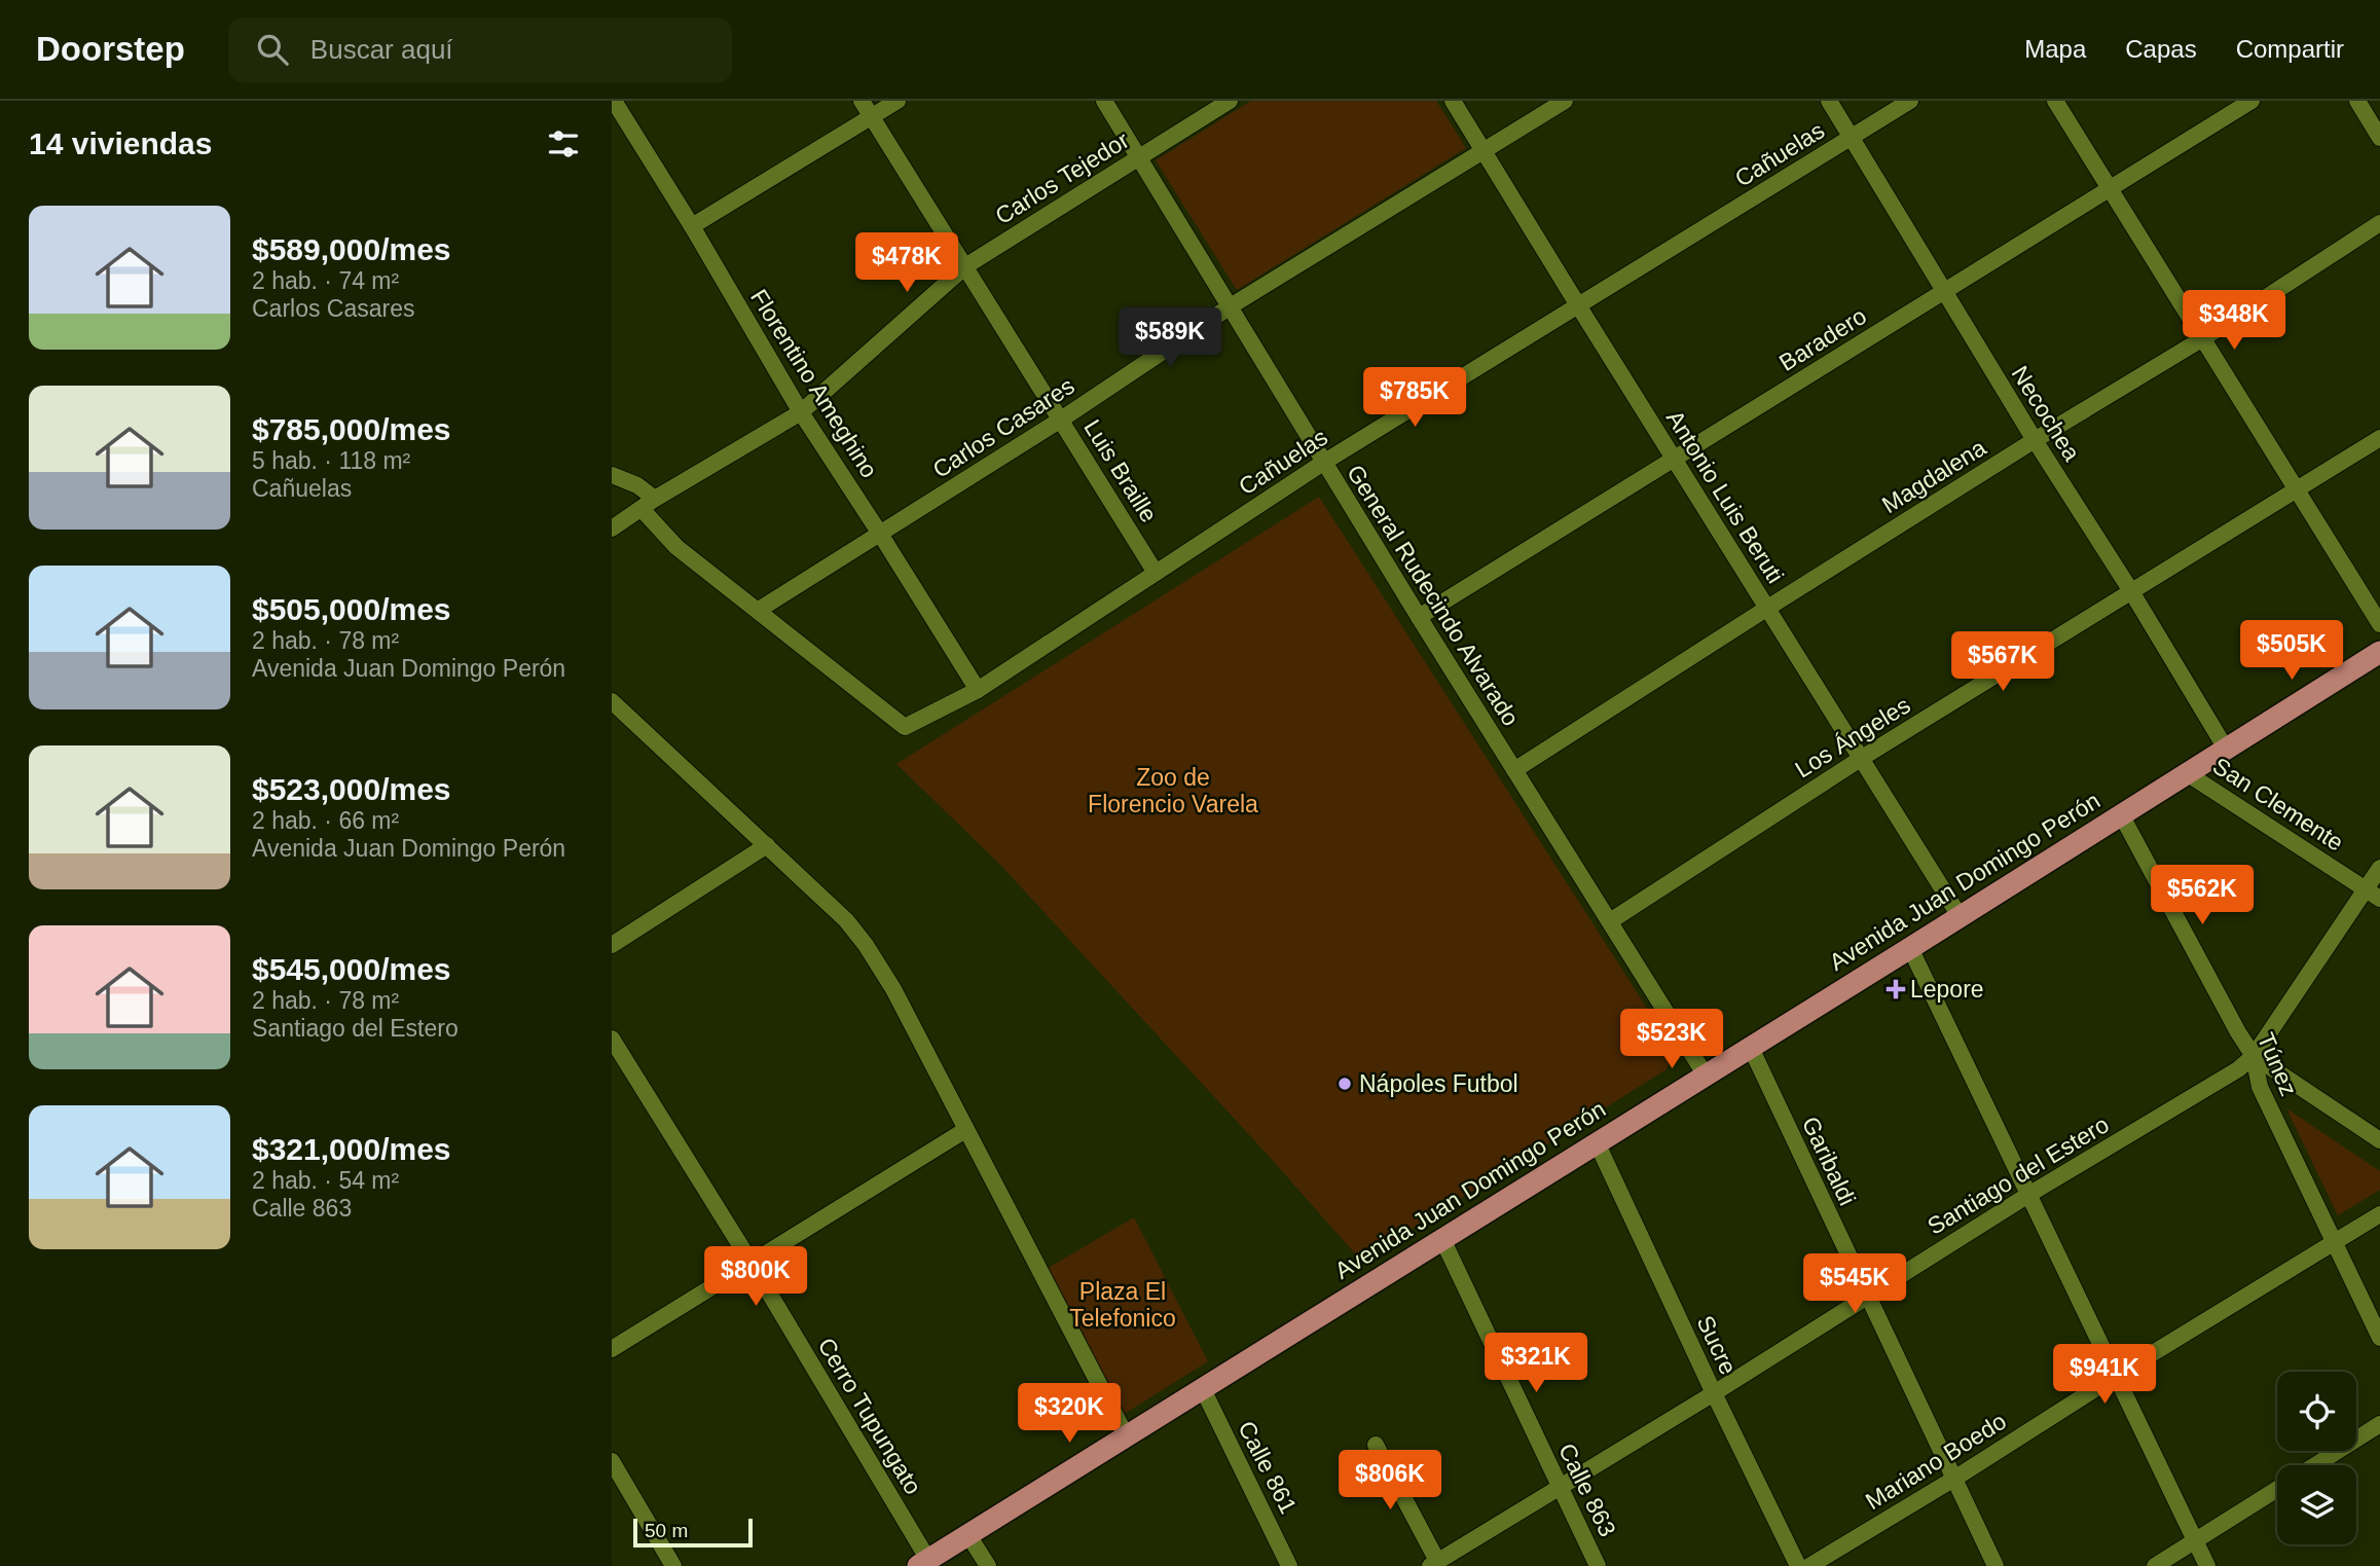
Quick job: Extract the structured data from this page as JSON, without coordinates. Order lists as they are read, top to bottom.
{
  "streets": {
    "main road": ["Avenida Juan Domingo Perón"],
    "street": [
      "Cañuelas",
      "Carlos Tejedor",
      "Baradero",
      "Florentino Ameghino",
      "Necochea",
      "Carlos Casares",
      "Luis Braille",
      "Magdalena",
      "Antonio Luis Beruti",
      "General Rudecindo Alvarado",
      "Los Ángeles",
      "San Clemente",
      "Túnez",
      "Garibaldi",
      "Santiago del Estero",
      "Sucre",
      "Cerro Tupungato",
      "Mariano Boedo",
      "Calle 861",
      "Calle 863"
    ]
  },
  "crossings": [
    ["Cañuelas", "Florentino Ameghino"],
    ["Cañuelas", "Necochea"],
    ["Cañuelas", "Carlos Casares"],
    ["Cañuelas", "Luis Braille"],
    ["Cañuelas", "Antonio Luis Beruti"],
    ["Cañuelas", "General Rudecindo Alvarado"],
    ["Carlos Tejedor", "Florentino Ameghino"],
    ["Carlos Tejedor", "Luis Braille"],
    ["Carlos Tejedor", "General Rudecindo Alvarado"],
    ["Baradero", "Necochea"],
    ["Baradero", "Antonio Luis Beruti"],
    ["Baradero", "General Rudecindo Alvarado"],
    ["Florentino Ameghino", "Carlos Casares"],
    ["Necochea", "Magdalena"],
    ["Necochea", "Los Ángeles"],
    ["Necochea", "Avenida Juan Domingo Perón"],
    ["Carlos Casares", "Luis Braille"],
    ["Carlos Casares", "Antonio Luis Beruti"],
    ["Carlos Casares", "General Rudecindo Alvarado"],
    ["Magdalena", "Antonio Luis Beruti"],
    ["Magdalena", "General Rudecindo Alvarado"],
    ["Antonio Luis Beruti", "Los Ángeles"],
    ["Antonio Luis Beruti", "Avenida Juan Domingo Perón"],
    ["General Rudecindo Alvarado", "Los Ángeles"],
    ["General Rudecindo Alvarado", "Avenida Juan Domingo Perón"],
    ["San Clemente", "Avenida Juan Domingo Perón"],
    ["San Clemente", "Santiago del Estero"],
    ["Avenida Juan Domingo Perón", "Túnez"],
    ["Avenida Juan Domingo Perón", "Garibaldi"],
    ["Avenida Juan Domingo Perón", "Sucre"],
    ["Avenida Juan Domingo Perón", "Cerro Tupungato"],
    ["Avenida Juan Domingo Perón", "Calle 861"],
    ["Avenida Juan Domingo Perón", "Calle 863"],
    ["Túnez", "Santiago del Estero"],
    ["Túnez", "Mariano Boedo"],
    ["Garibaldi", "Santiago del Estero"],
    ["Garibaldi", "Mariano Boedo"],
    ["Santiago del Estero", "Sucre"],
    ["Santiago del Estero", "Calle 863"]
  ],
  "parks": ["Zoo de Florencio Varela", "Plaza El Telefonico"],
  "places": {
    "health": ["Lepore"],
    "other": ["Nápoles Futbol"]
  },
  "scale_bar": "50 m",
  "page": {
    "header": "Doorstep",
    "search": "Buscar aquí",
    "nav": ["Mapa", "Capas", "Compartir"],
    "heading": "14 viviendas",
    "list": [
      {
        "name": "$589,000/mes",
        "note": "2 hab. · 74 m² · Carlos Casares"
      },
      {
        "name": "$785,000/mes",
        "note": "5 hab. · 118 m² · Cañuelas"
      },
      {
        "name": "$505,000/mes",
        "note": "2 hab. · 78 m² · Avenida Juan Domingo Perón"
      },
      {
        "name": "$523,000/mes",
        "note": "2 hab. · 66 m² · Avenida Juan Domingo Perón"
      },
      {
        "name": "$545,000/mes",
        "note": "2 hab. · 78 m² · Santiago del Estero"
      },
      {
        "name": "$321,000/mes",
        "note": "2 hab. · 54 m² · Calle 863"
      }
    ],
    "price": [
      "$478K",
      "$348K",
      "$589K",
      "$785K",
      "$505K",
      "$567K",
      "$562K",
      "$523K",
      "$800K",
      "$545K",
      "$321K",
      "$941K",
      "$320K",
      "$806K"
    ],
    "scale": "50 m"
  }
}
